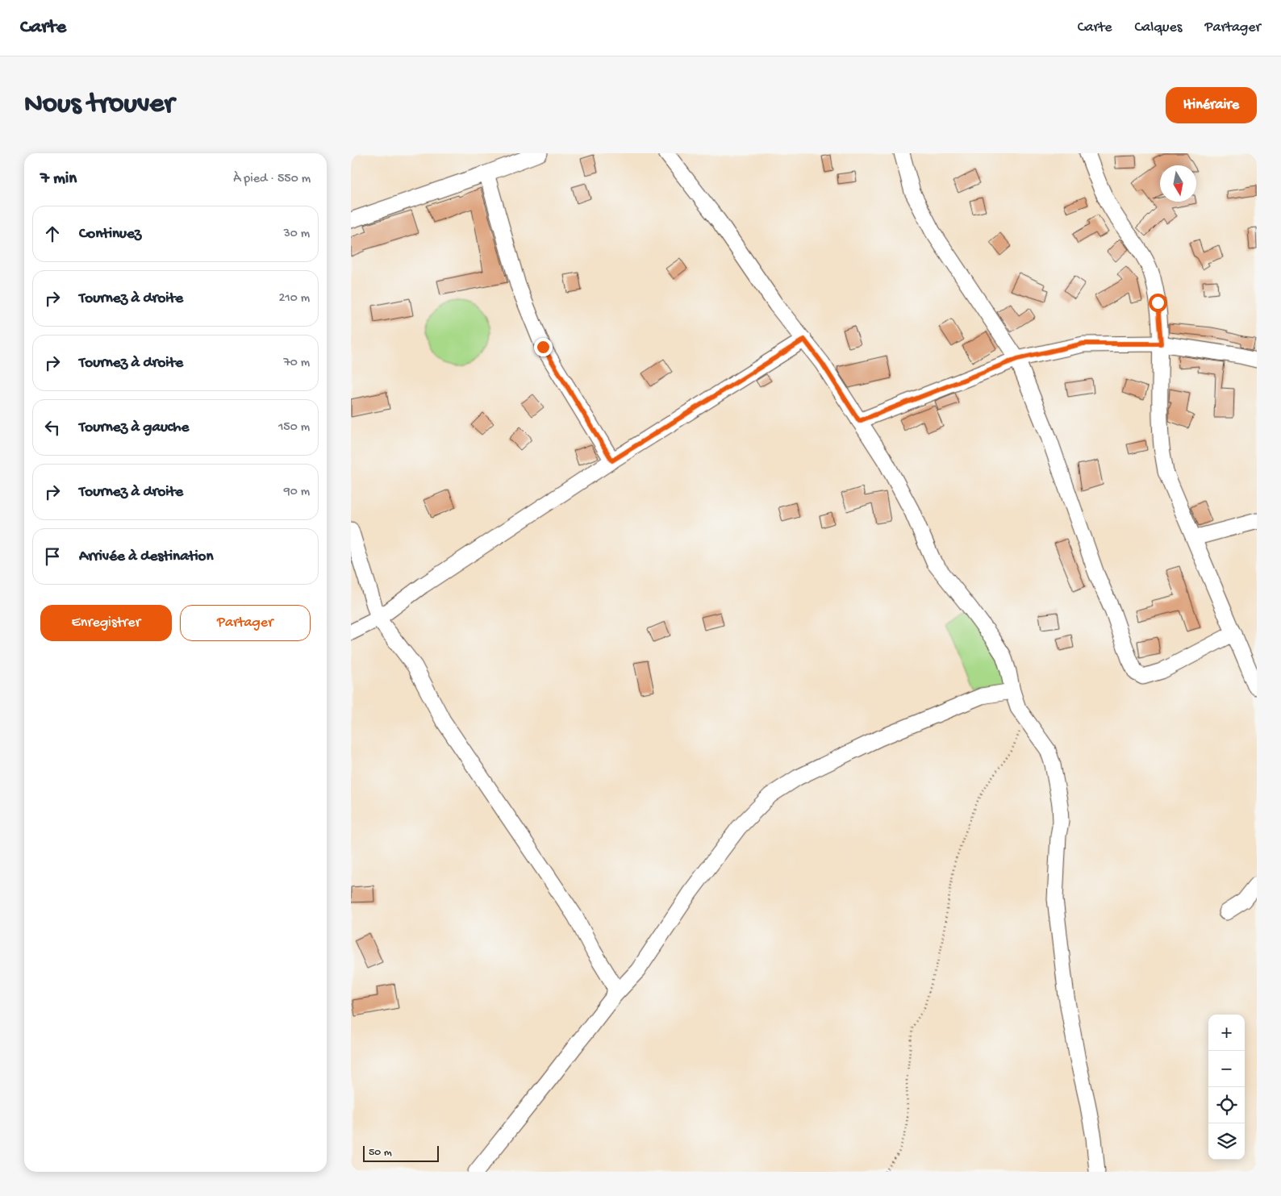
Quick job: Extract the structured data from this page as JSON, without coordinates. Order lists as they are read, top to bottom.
{
  "scale_bar": "50 m",
  "north": "bottom",
  "page": {
    "header": "Carte",
    "nav": ["Carte", "Calques", "Partager"],
    "buttons": [
      "Itinéraire",
      ["Enregistrer", "Partager"]
    ],
    "title": "Nous trouver",
    "heading": ["7 min", "À pied · 550 m"],
    "list": [
      ["Continuez", "30 m"],
      ["Tournez à droite", "210 m"],
      ["Tournez à droite", "70 m"],
      ["Tournez à gauche", "150 m"],
      ["Tournez à droite", "90 m"],
      "Arrivée à destination"
    ],
    "map_buttons": ["+", "−"],
    "scale": "50 m"
  }
}
